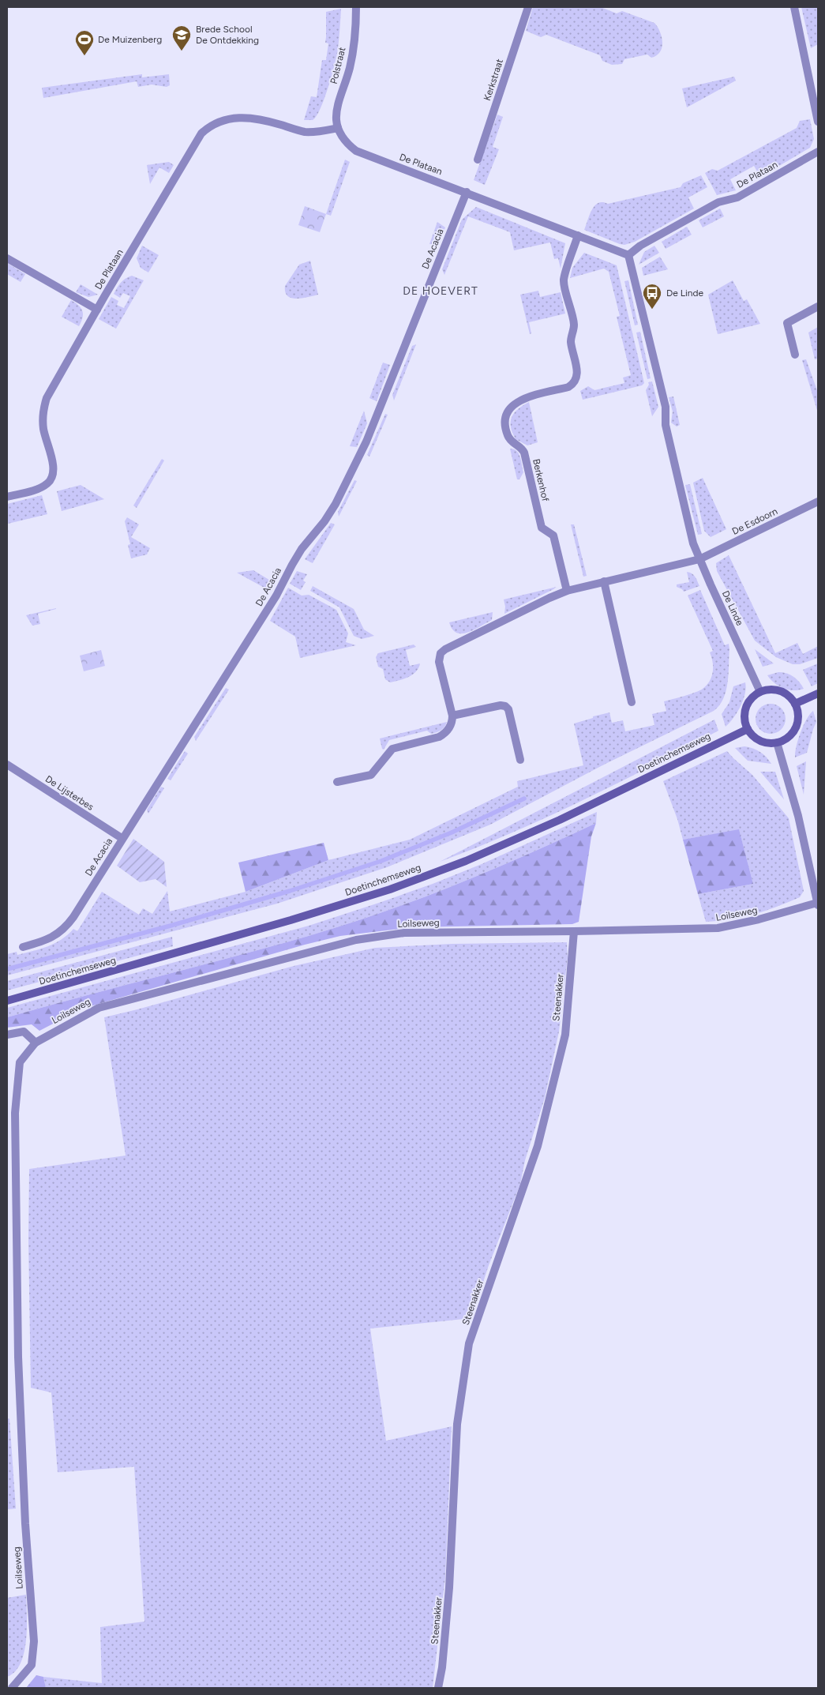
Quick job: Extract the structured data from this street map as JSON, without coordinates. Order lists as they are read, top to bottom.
{
  "streets": {
    "main road": ["Doetinchemseweg"],
    "street": [
      "Polstraat",
      "Kerkstraat",
      "De Plataan",
      "De Acacia",
      "Berkenhof",
      "De Esdoorn",
      "De Linde",
      "De Lijsterbes",
      "Loilseweg",
      "Steenakker"
    ]
  },
  "crossings": [
    ["Polstraat", "De Plataan"],
    ["De Plataan", "De Acacia"],
    ["De Plataan", "Berkenhof"],
    ["De Plataan", "De Linde"],
    ["De Acacia", "De Lijsterbes"],
    ["De Esdoorn", "De Linde"],
    ["De Linde", "Doetinchemseweg"],
    ["Loilseweg", "Steenakker"]
  ],
  "districts": ["DE HOEVERT"],
  "places": {
    "school or university": ["Brede School De Ontdekking"],
    "sports": ["De Muizenberg"],
    "bus stop": ["De Linde"]
  }
}
